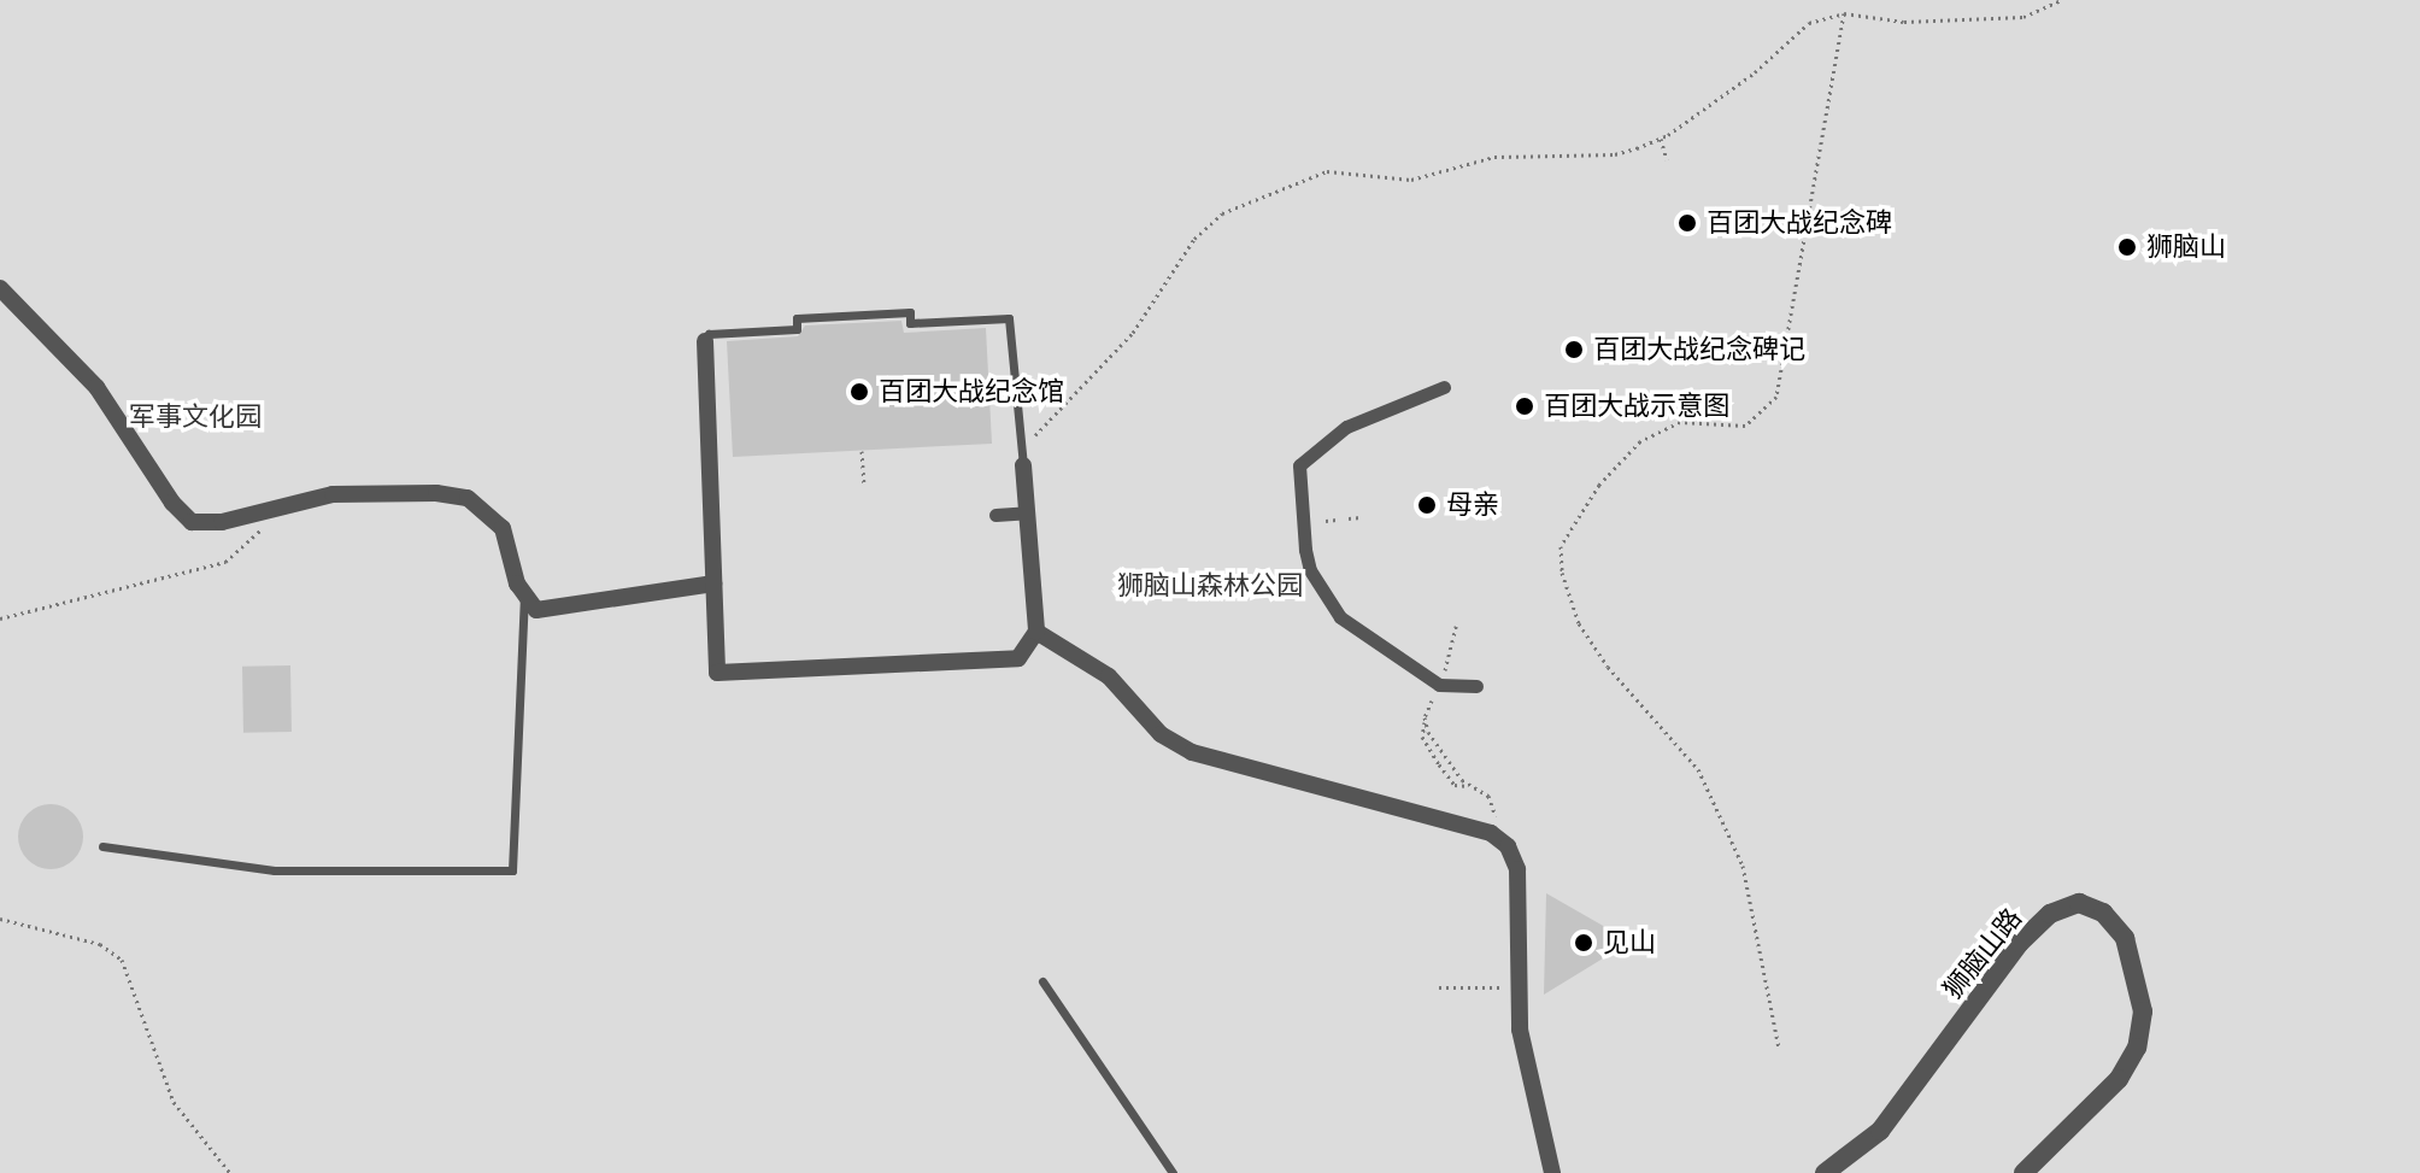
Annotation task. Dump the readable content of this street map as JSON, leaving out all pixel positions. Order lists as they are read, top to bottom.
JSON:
{
  "streets": {
    "street": ["狮脑山路"]
  },
  "parks": ["军事文化园", "狮脑山森林公园"],
  "places": [
    "百团大战纪念碑",
    "狮脑山",
    "百团大战纪念碑记",
    "百团大战纪念馆",
    "百团大战示意图",
    "母亲",
    "见山"
  ]
}
